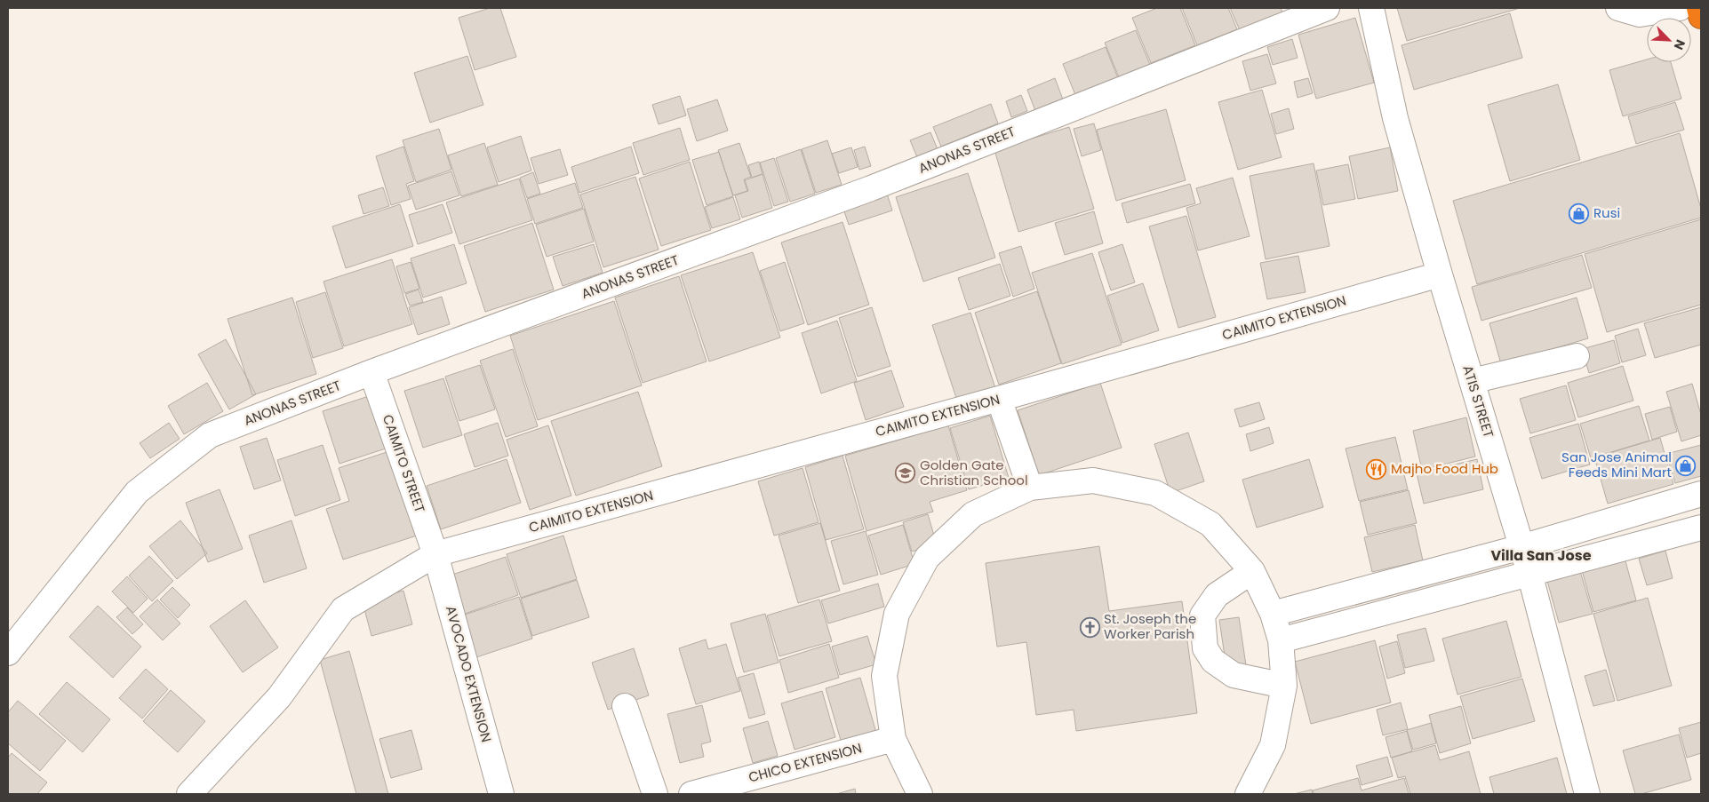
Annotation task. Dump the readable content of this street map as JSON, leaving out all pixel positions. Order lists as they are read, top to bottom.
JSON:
{
  "streets": {
    "street": [
      "ANONAS STREET",
      "CAIMITO EXTENSION",
      "ATIS STREET",
      "CAIMITO STREET",
      "AVOCADO EXTENSION",
      "CHICO EXTENSION"
    ]
  },
  "crossings": [
    ["ANONAS STREET", "CAIMITO STREET"],
    ["CAIMITO EXTENSION", "ATIS STREET"],
    ["CAIMITO EXTENSION", "CAIMITO STREET"],
    ["CAIMITO EXTENSION", "AVOCADO EXTENSION"],
    ["CAIMITO STREET", "AVOCADO EXTENSION"]
  ],
  "districts": ["Villa San Jose"],
  "places": {
    "shop": ["Rusi", "San Jose Animal Feeds Mini Mart"],
    "restaurant": ["Majho Food Hub"],
    "school or university": ["Golden Gate Christian School"],
    "church": ["St. Joseph the Worker Parish"]
  },
  "north": "bottom right"
}
